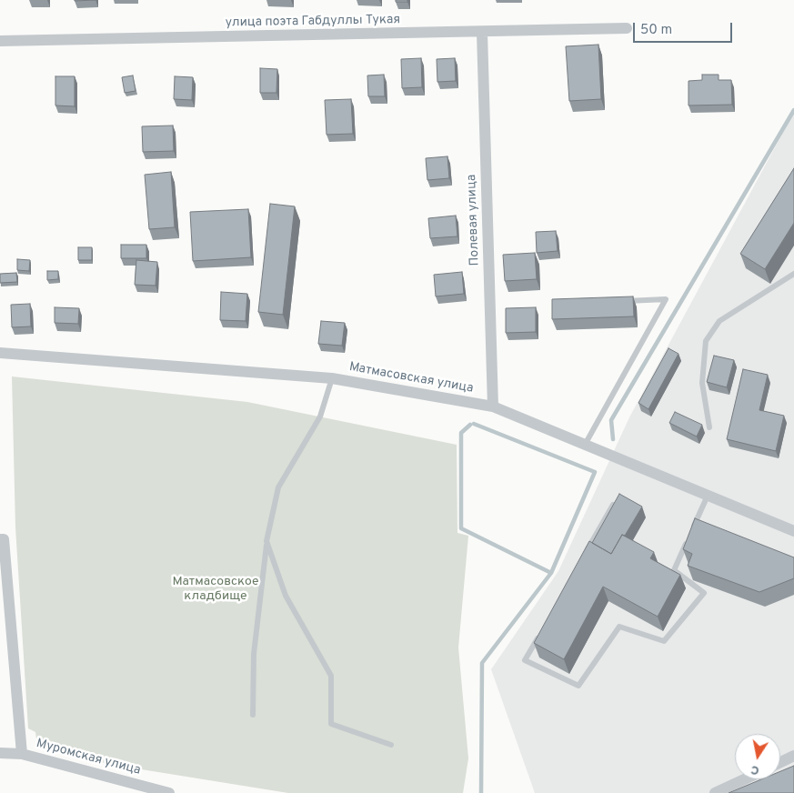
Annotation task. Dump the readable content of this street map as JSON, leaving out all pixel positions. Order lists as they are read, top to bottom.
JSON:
{
  "streets": {
    "street": [
      "улица поэта Габдуллы Тукая",
      "Полевая улица",
      "Матмасовская улица",
      "Муромская улица"
    ]
  },
  "crossings": [
    ["улица поэта Габдуллы Тукая", "Полевая улица"],
    ["Полевая улица", "Матмасовская улица"]
  ],
  "parks": ["Матмасовское кладбище"],
  "scale_bar": "50 m",
  "north": "bottom"
}
